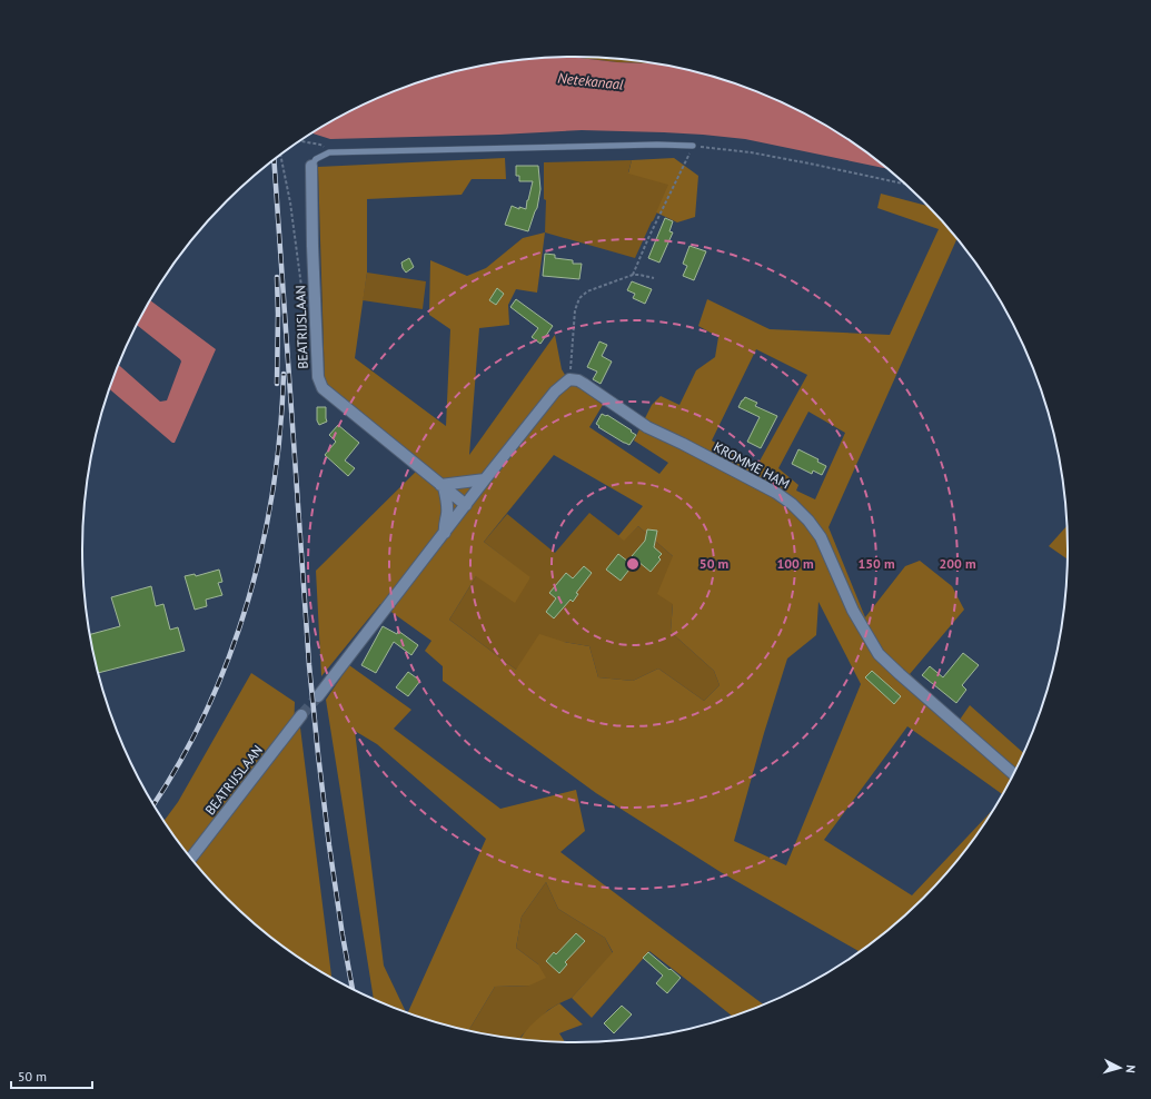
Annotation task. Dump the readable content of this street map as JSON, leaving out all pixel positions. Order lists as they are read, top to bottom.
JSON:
{
  "streets": {
    "street": ["BEATRIJSLAAN", "KROMME HAM"]
  },
  "water": ["Netekanaal"],
  "scale_bar": "50 m",
  "north": "right",
  "rings": [
    "50 m",
    "100 m",
    "150 m",
    "200 m"
  ]
}
